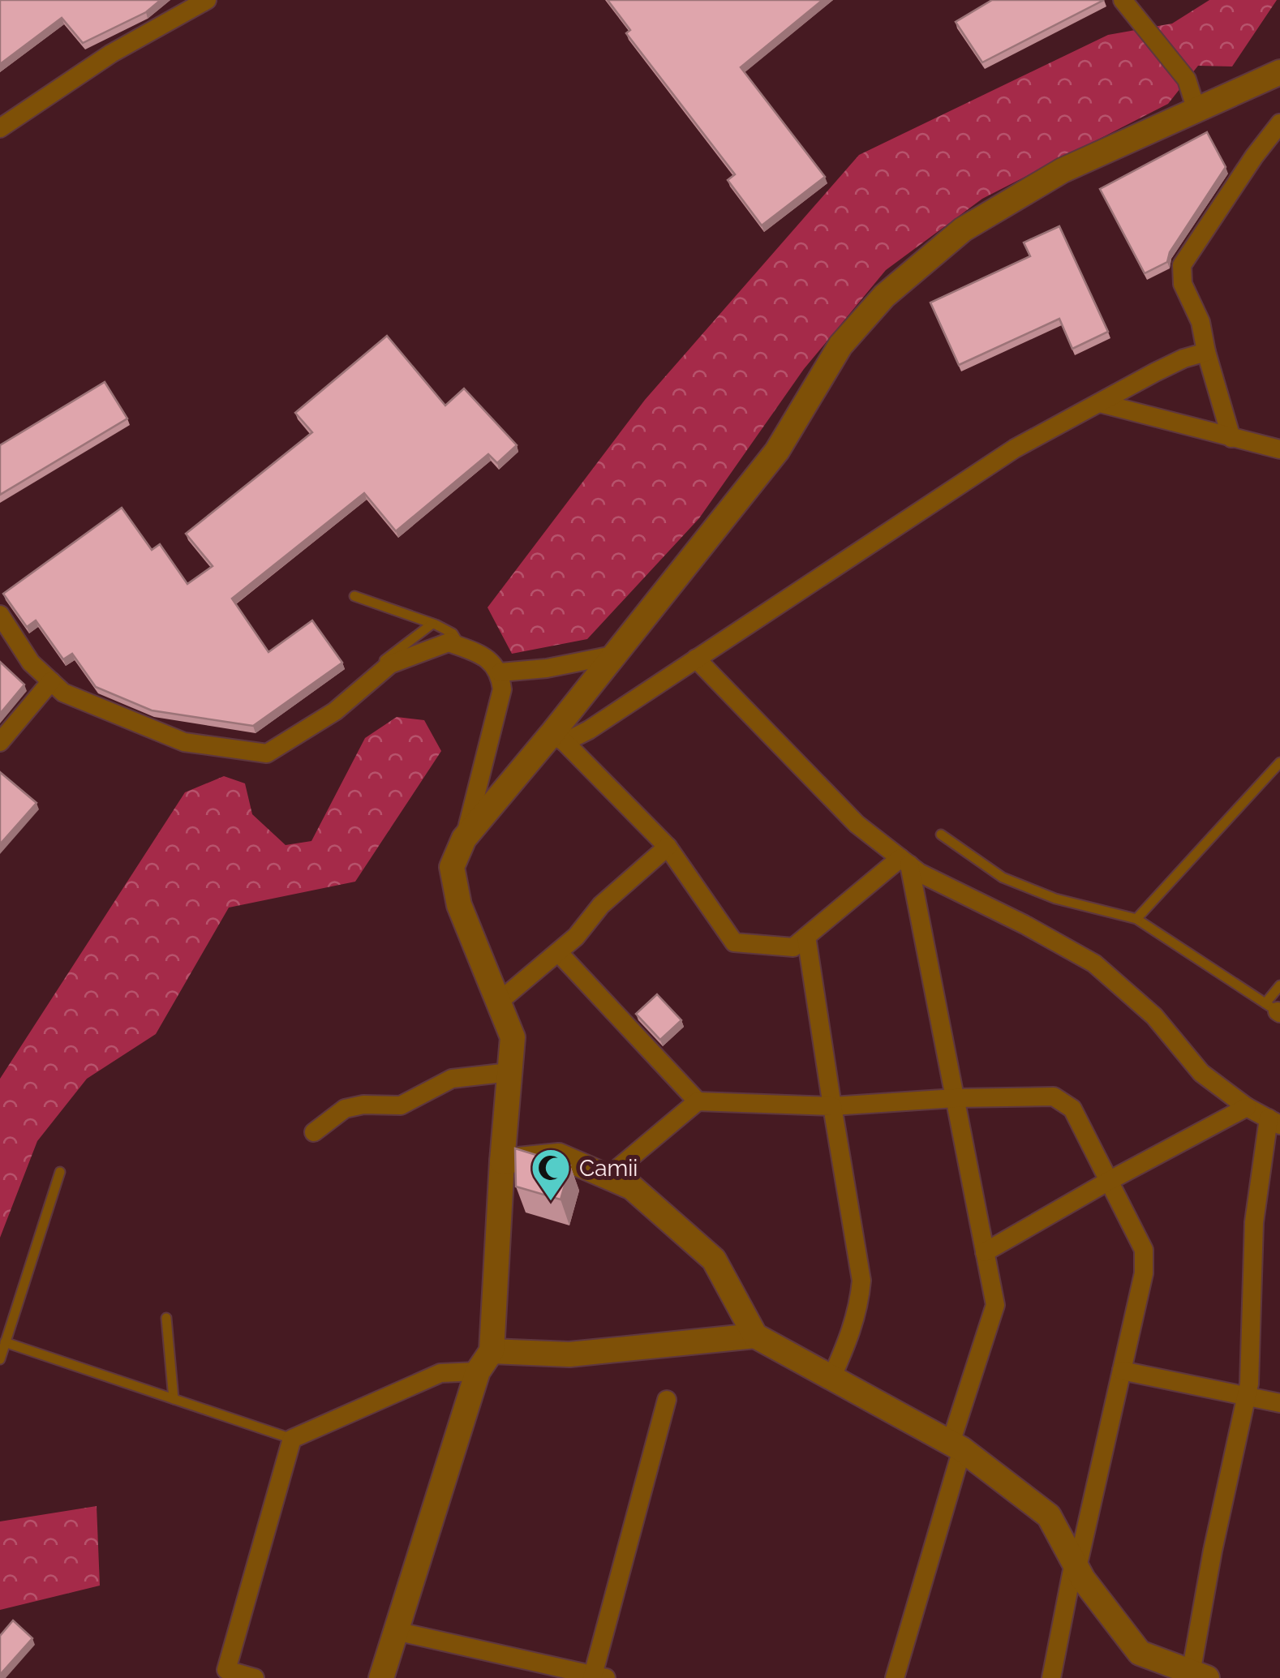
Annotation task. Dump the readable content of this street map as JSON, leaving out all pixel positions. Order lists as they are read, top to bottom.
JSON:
{
  "places": {
    "mosque": ["Camii"]
  }
}
